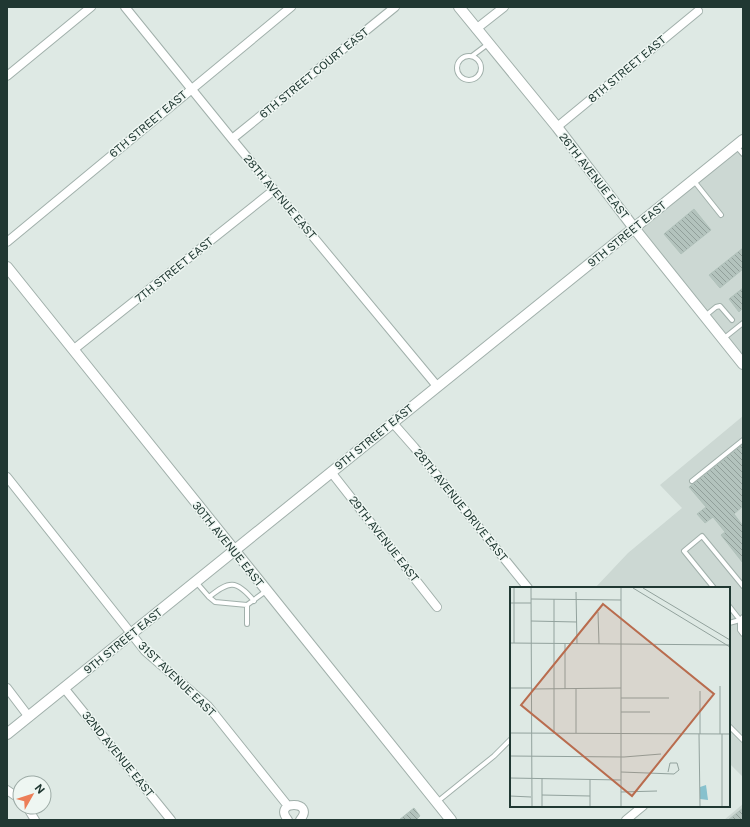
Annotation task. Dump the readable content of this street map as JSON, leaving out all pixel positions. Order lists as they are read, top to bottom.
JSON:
{
  "streets": {
    "street": [
      "8TH STREET EAST",
      "6TH STREET COURT EAST",
      "6TH STREET EAST",
      "26TH AVENUE EAST",
      "28TH AVENUE EAST",
      "9TH STREET EAST",
      "7TH STREET EAST",
      "28TH AVENUE DRIVE EAST",
      "29TH AVENUE EAST",
      "30TH AVENUE EAST",
      "31ST AVENUE EAST",
      "32ND AVENUE EAST"
    ]
  },
  "crossings": [
    ["8TH STREET EAST", "26TH AVENUE EAST"],
    ["6TH STREET COURT EAST", "28TH AVENUE EAST"],
    ["6TH STREET EAST", "28TH AVENUE EAST"],
    ["26TH AVENUE EAST", "9TH STREET EAST"],
    ["28TH AVENUE EAST", "9TH STREET EAST"],
    ["28TH AVENUE EAST", "7TH STREET EAST"],
    ["9TH STREET EAST", "28TH AVENUE DRIVE EAST"],
    ["9TH STREET EAST", "29TH AVENUE EAST"],
    ["9TH STREET EAST", "30TH AVENUE EAST"],
    ["9TH STREET EAST", "31ST AVENUE EAST"],
    ["9TH STREET EAST", "32ND AVENUE EAST"],
    ["7TH STREET EAST", "30TH AVENUE EAST"]
  ],
  "north": "top right"
}
